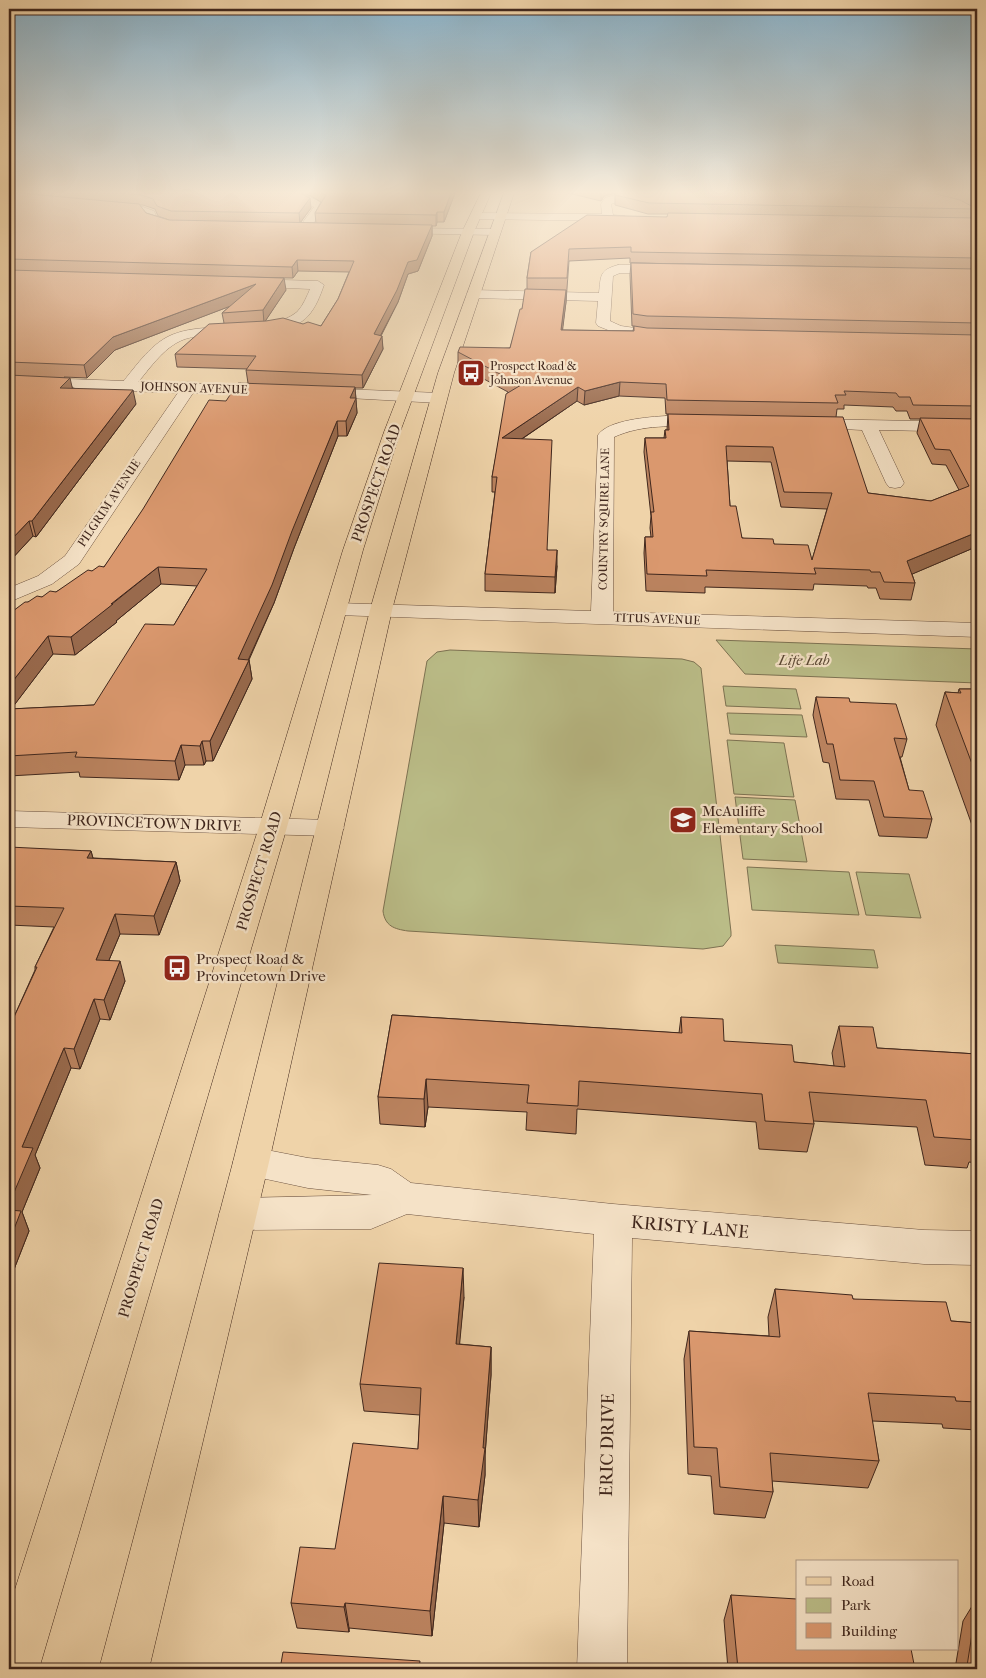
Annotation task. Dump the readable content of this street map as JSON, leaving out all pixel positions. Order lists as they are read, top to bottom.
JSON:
{
  "streets": {
    "main road": ["PROSPECT ROAD"],
    "street": [
      "JOHNSON AVENUE",
      "PILGRIM AVENUE",
      "COUNTRY SQUIRE LANE",
      "TITUS AVENUE",
      "PROVINCETOWN DRIVE",
      "KRISTY LANE",
      "ERIC DRIVE"
    ]
  },
  "crossings": [
    ["JOHNSON AVENUE", "PROSPECT ROAD"],
    ["JOHNSON AVENUE", "PILGRIM AVENUE"],
    ["PROSPECT ROAD", "TITUS AVENUE"],
    ["PROSPECT ROAD", "PROVINCETOWN DRIVE"],
    ["COUNTRY SQUIRE LANE", "TITUS AVENUE"],
    ["KRISTY LANE", "ERIC DRIVE"]
  ],
  "parks": ["Life Lab"],
  "places": {
    "bus stop": ["Prospect Road & Johnson Avenue", "Prospect Road & Provincetown Drive"],
    "school or university": ["McAuliffe Elementary School"]
  },
  "legend": ["Road", "Park", "Building"]
}
